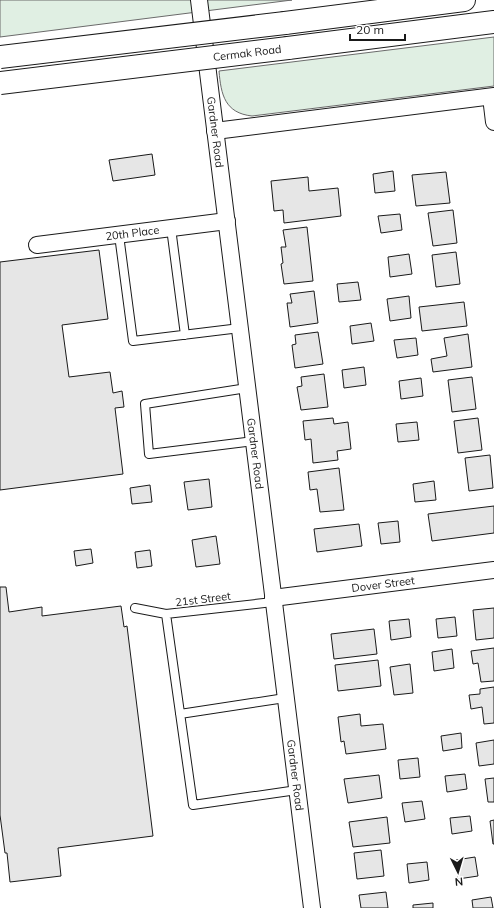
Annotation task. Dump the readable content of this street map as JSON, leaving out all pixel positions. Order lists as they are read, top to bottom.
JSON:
{
  "streets": {
    "main road": ["Cermak Road"],
    "street": ["Gardner Road", "20th Place", "Dover Street"],
    "lane": ["21st Street"]
  },
  "crossings": [
    ["Gardner Road", "20th Place"],
    ["Gardner Road", "Dover Street"],
    ["Gardner Road", "21st Street"],
    ["Dover Street", "21st Street"]
  ],
  "scale_bar": "20 m",
  "north": "bottom"
}
